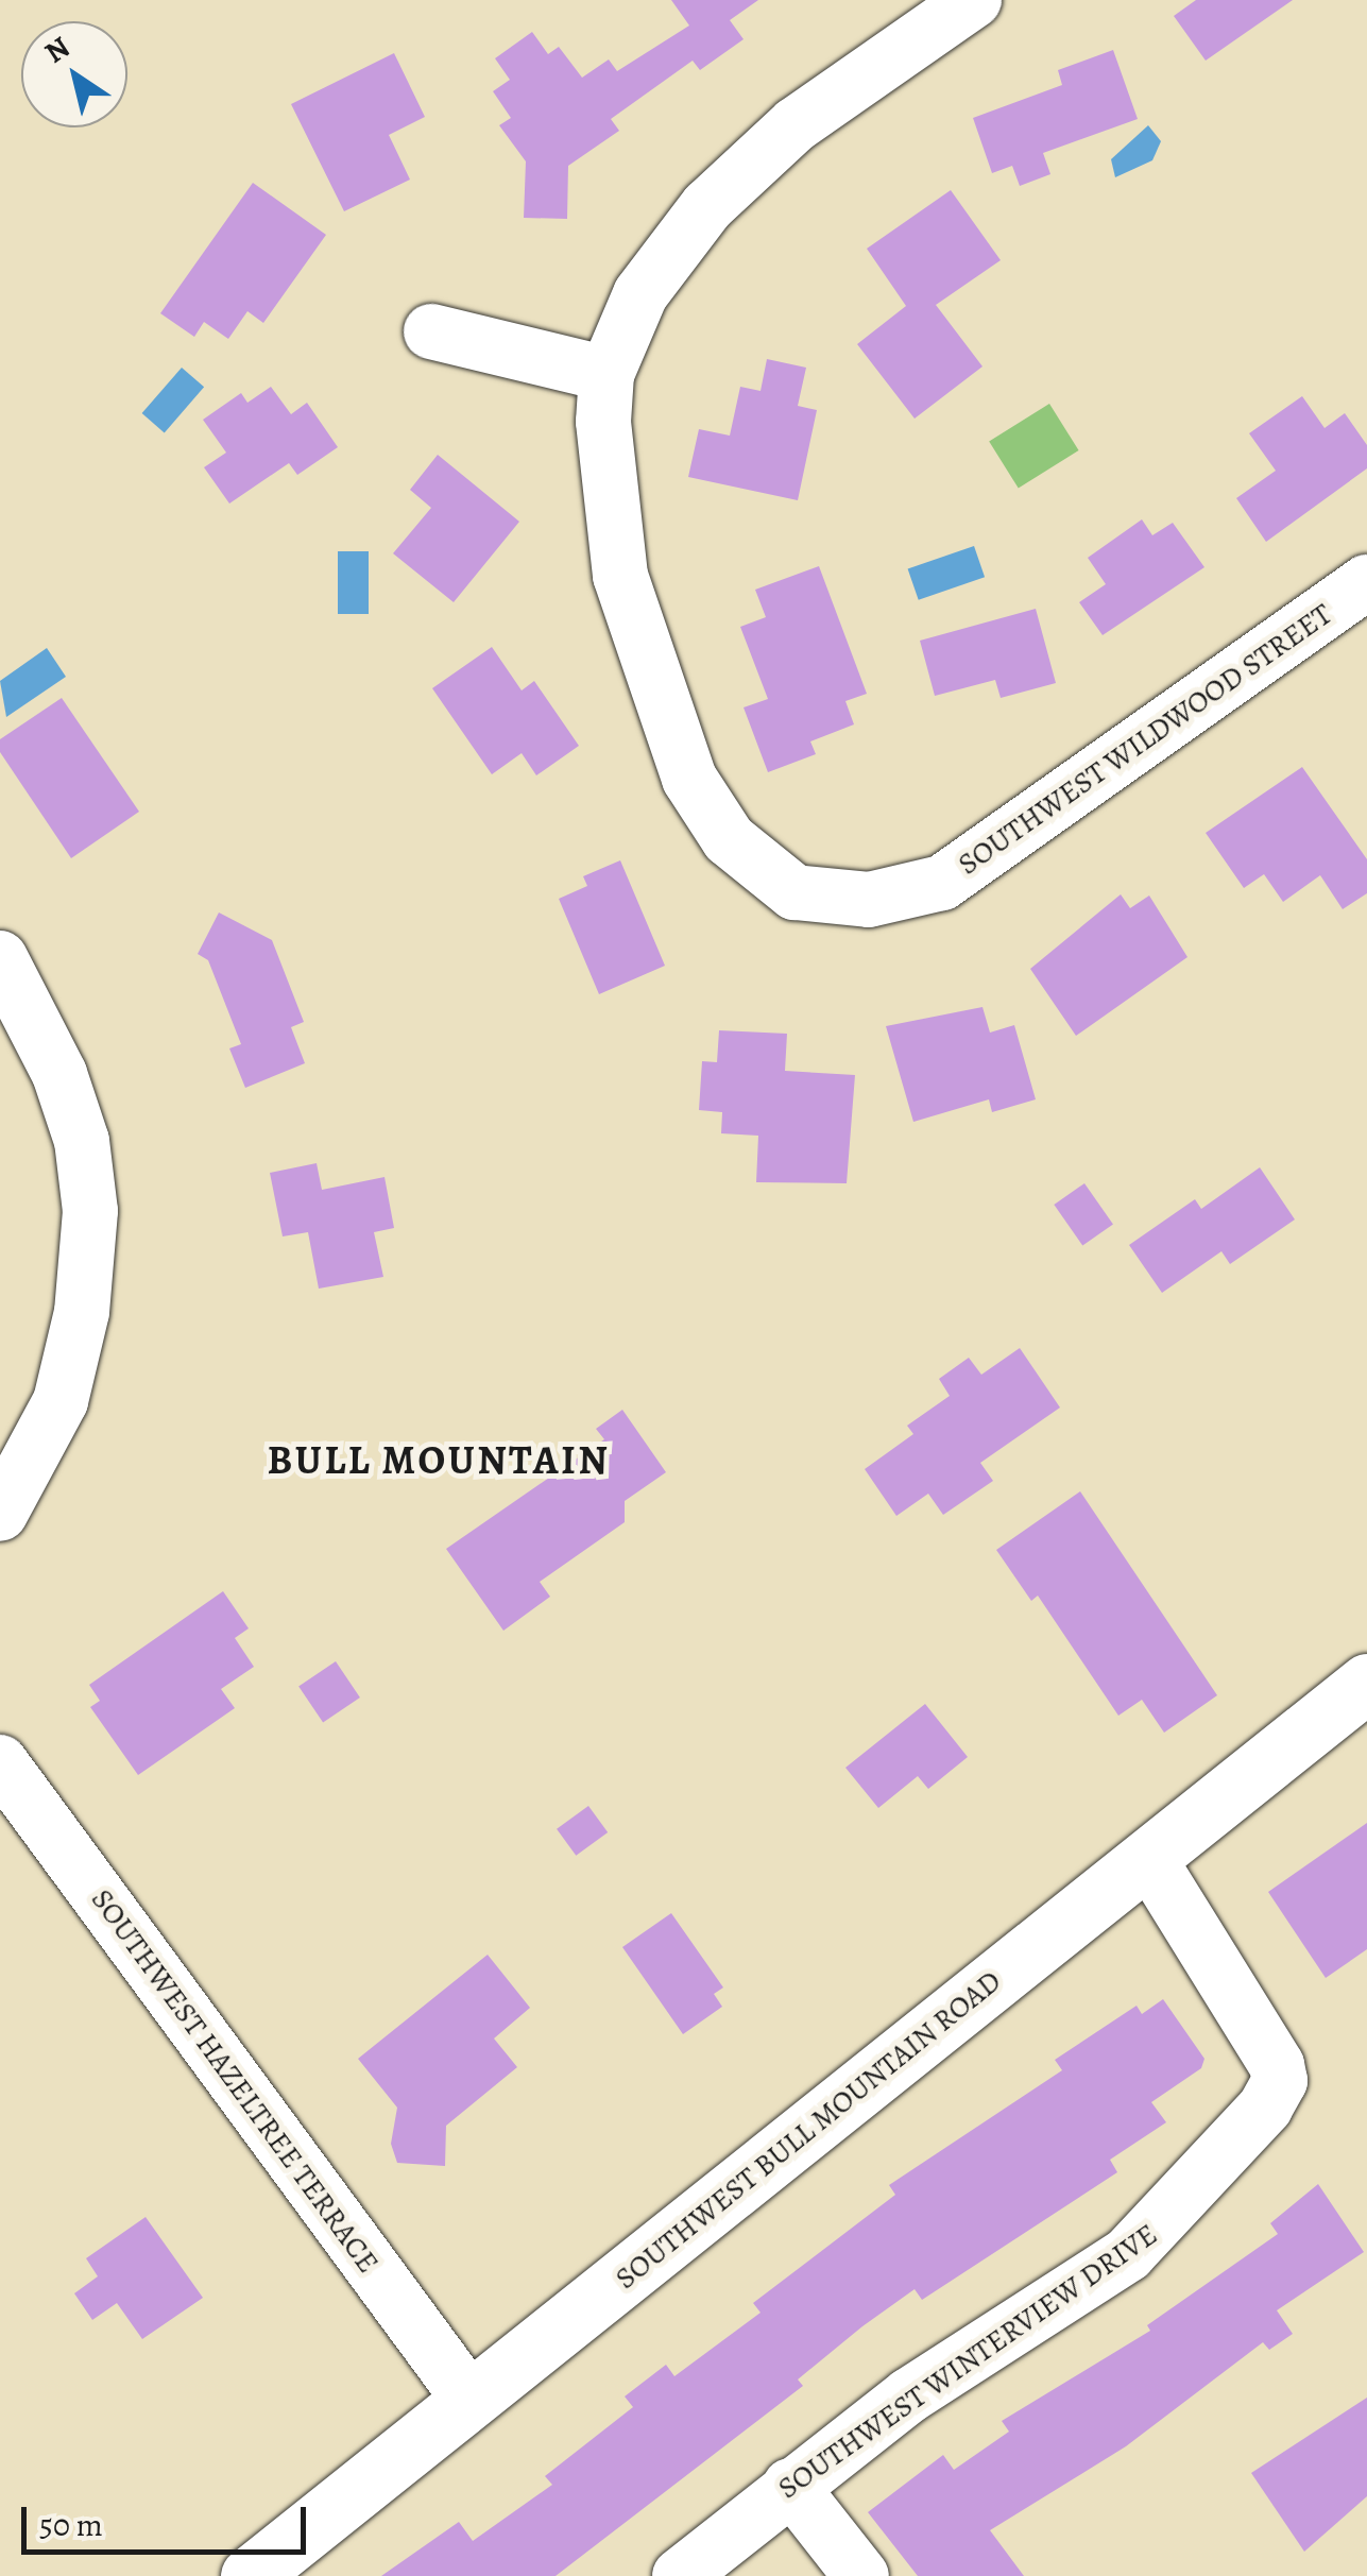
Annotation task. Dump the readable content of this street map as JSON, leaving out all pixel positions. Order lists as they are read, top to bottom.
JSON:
{
  "streets": {
    "main road": ["SOUTHWEST BULL MOUNTAIN ROAD"],
    "street": ["SOUTHWEST WILDWOOD STREET", "SOUTHWEST HAZELTREE TERRACE", "SOUTHWEST WINTERVIEW DRIVE"]
  },
  "crossings": [
    ["SOUTHWEST HAZELTREE TERRACE", "SOUTHWEST BULL MOUNTAIN ROAD"],
    ["SOUTHWEST BULL MOUNTAIN ROAD", "SOUTHWEST WINTERVIEW DRIVE"]
  ],
  "districts": ["BULL MOUNTAIN"],
  "scale_bar": "50 m",
  "north": "top left"
}
